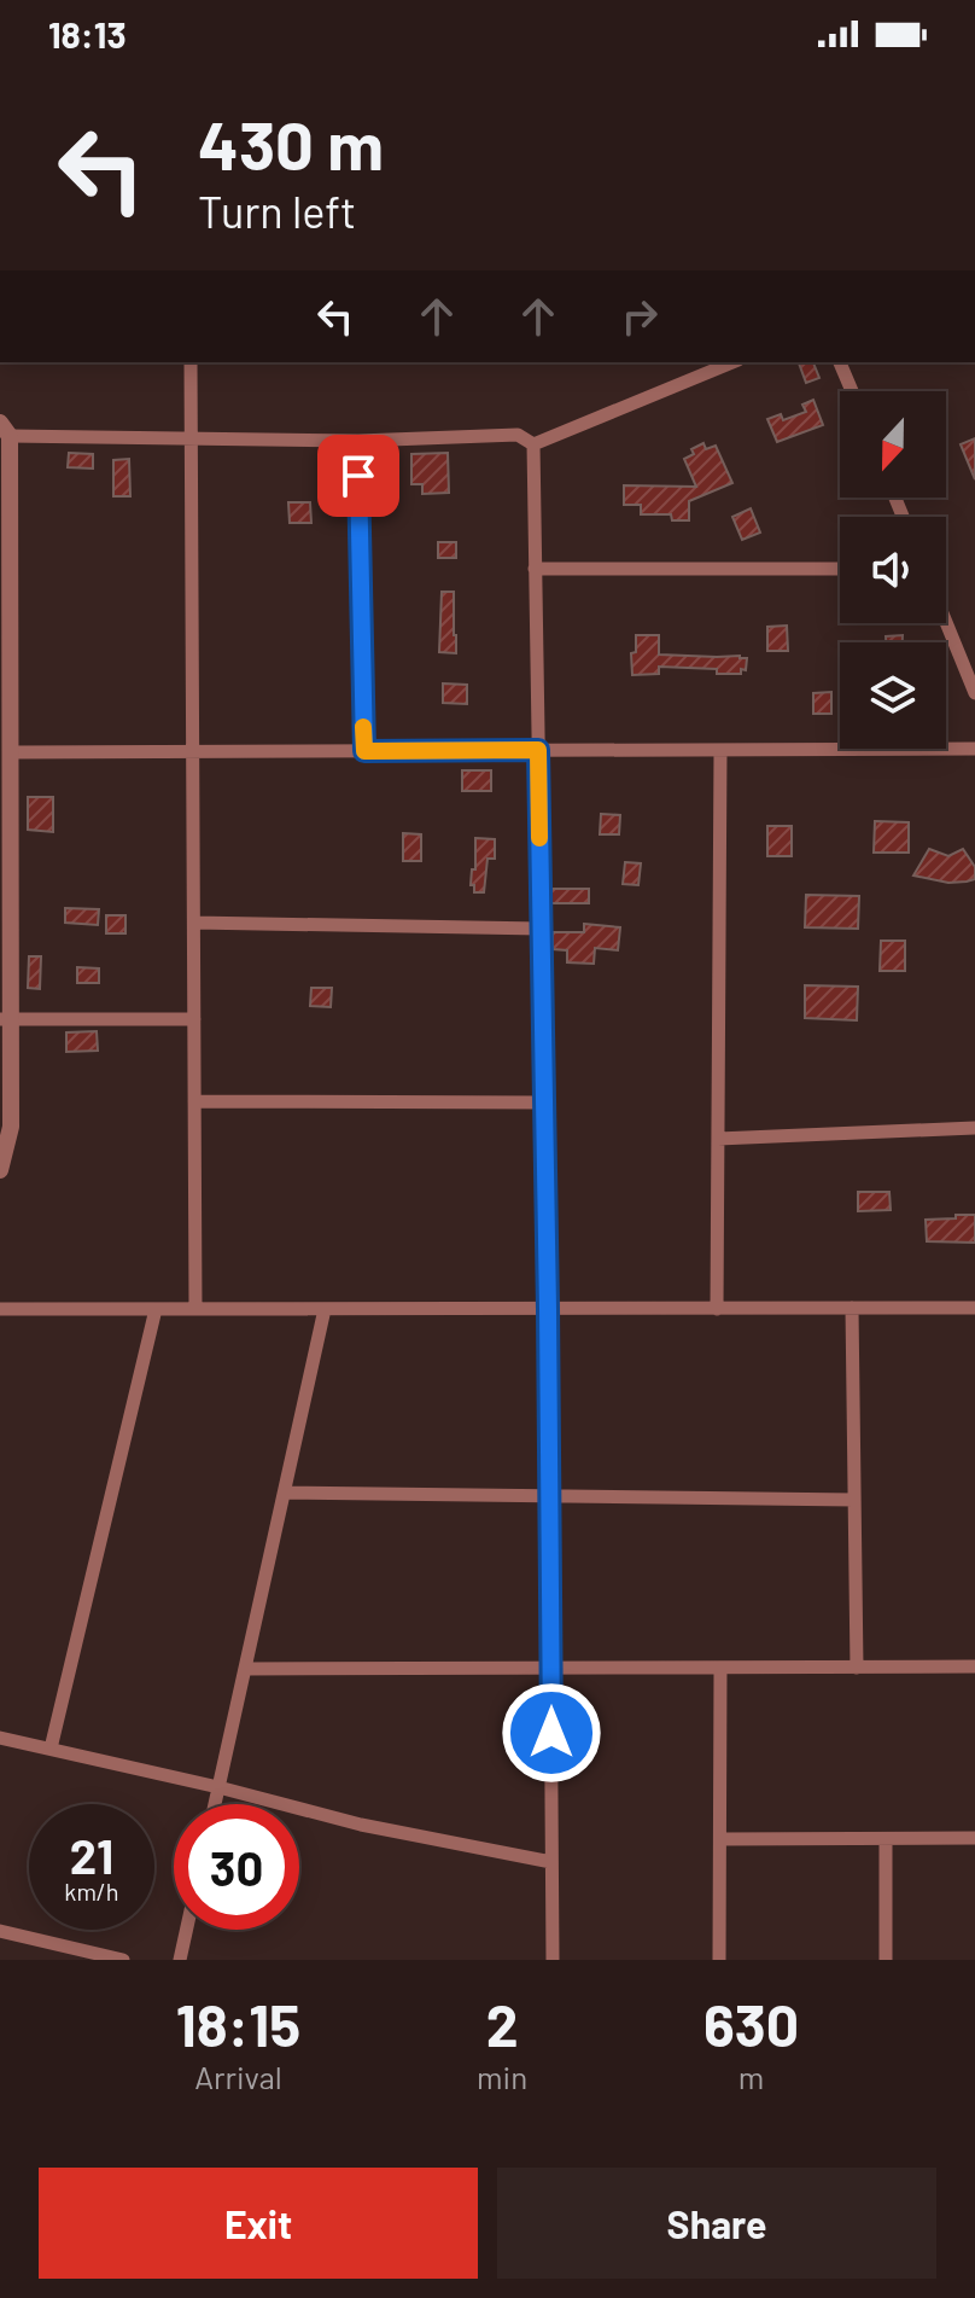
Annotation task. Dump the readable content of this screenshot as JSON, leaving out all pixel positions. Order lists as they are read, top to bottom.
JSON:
{
  "north": "bottom",
  "page": {
    "status": "18:13",
    "turn": ["430 m", "Turn left"],
    "speed": "21 km/h",
    "limit": "30",
    "eta": [
      "18:15",
      "Arrival",
      "2",
      "min",
      "630",
      "m"
    ],
    "buttons": ["Exit", "Share"]
  }
}
